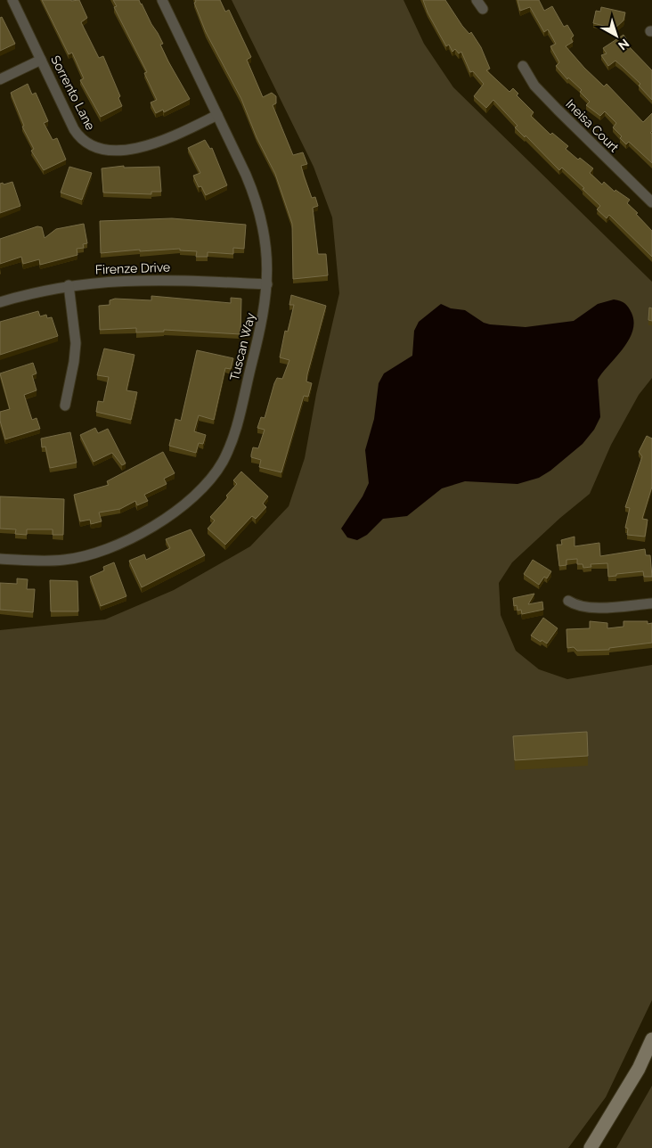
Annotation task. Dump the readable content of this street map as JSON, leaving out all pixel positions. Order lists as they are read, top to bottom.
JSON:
{
  "streets": {
    "street": [
      "Sorrento Lane",
      "Ineisa Court",
      "Firenze Drive",
      "Tuscan Way"
    ]
  },
  "crossings": [
    ["Sorrento Lane", "Tuscan Way"],
    ["Firenze Drive", "Tuscan Way"]
  ],
  "north": "bottom right"
}
